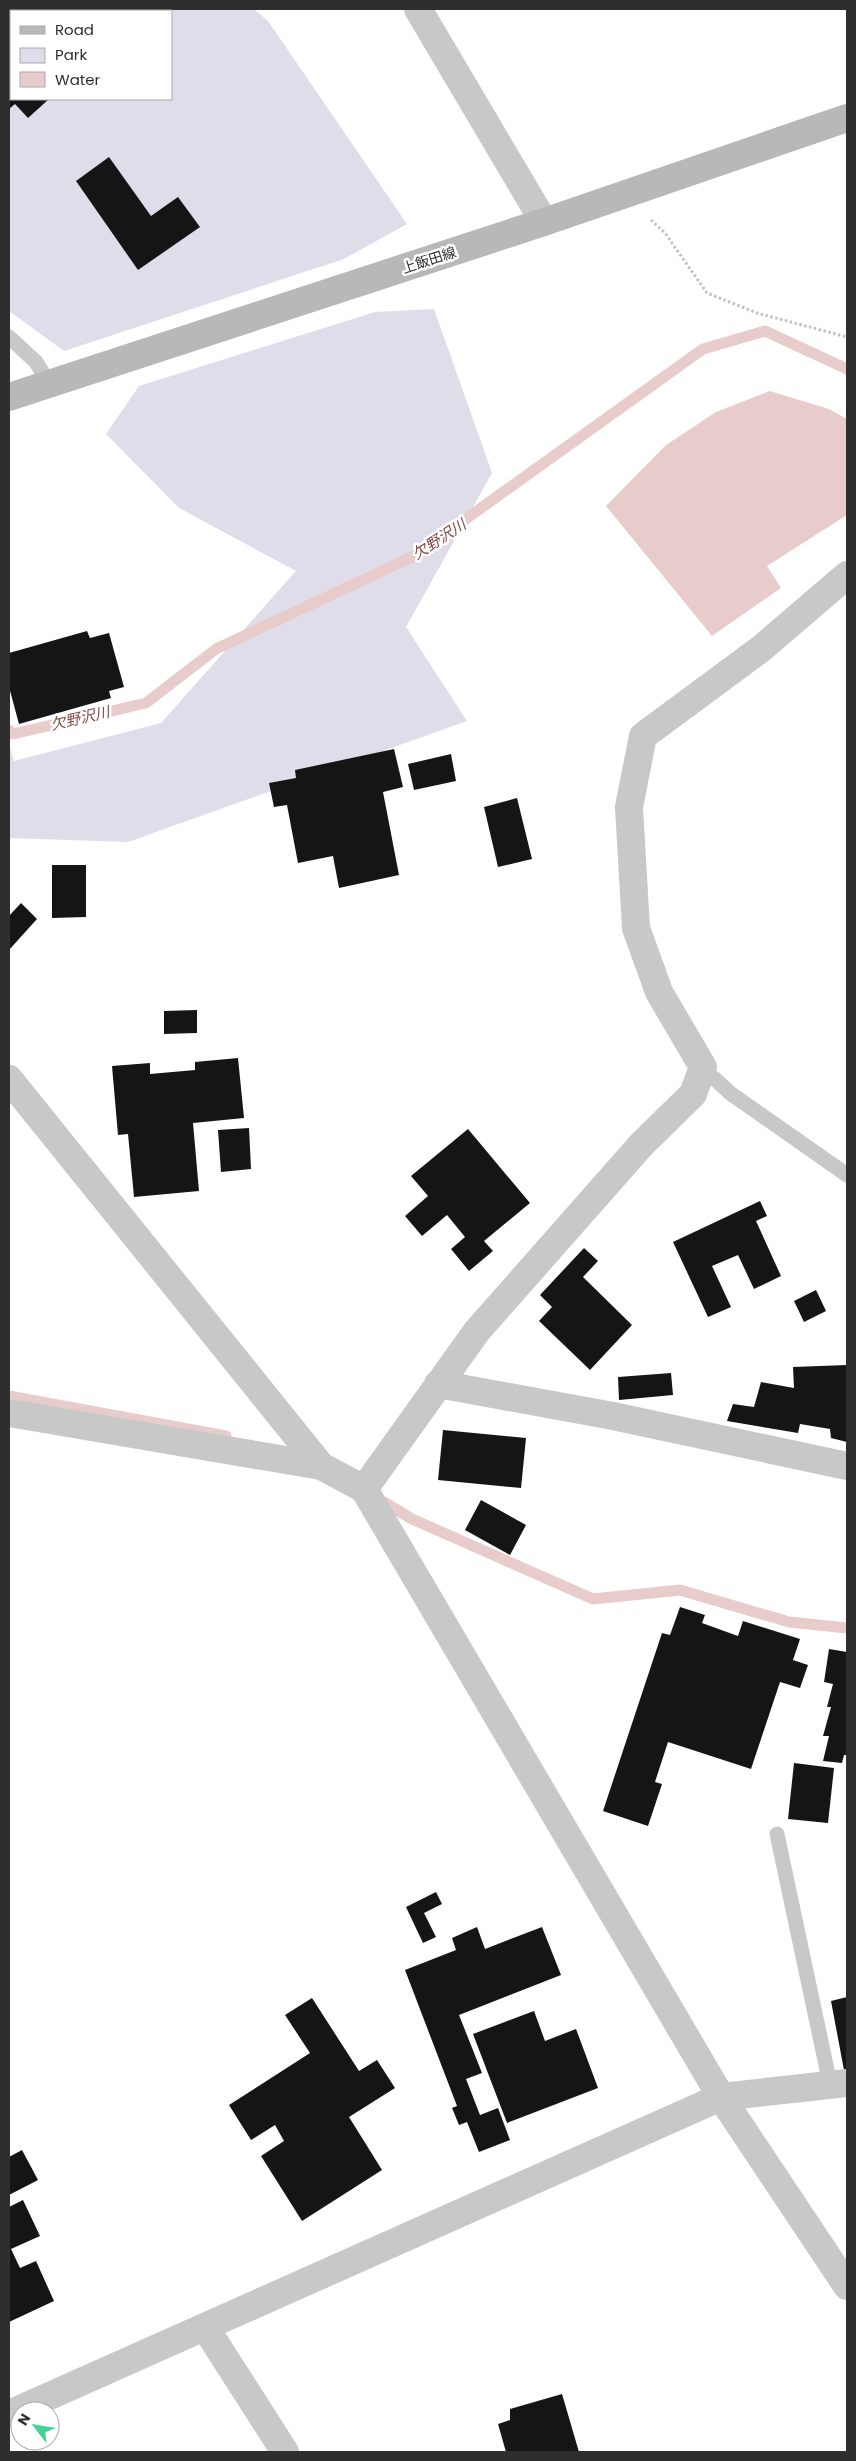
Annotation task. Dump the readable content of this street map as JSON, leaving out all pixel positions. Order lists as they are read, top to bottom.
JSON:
{
  "streets": {
    "main road": ["上飯田線"]
  },
  "water": ["欠野沢川"],
  "legend": ["Road", "Park", "Water"],
  "north": "top left"
}
